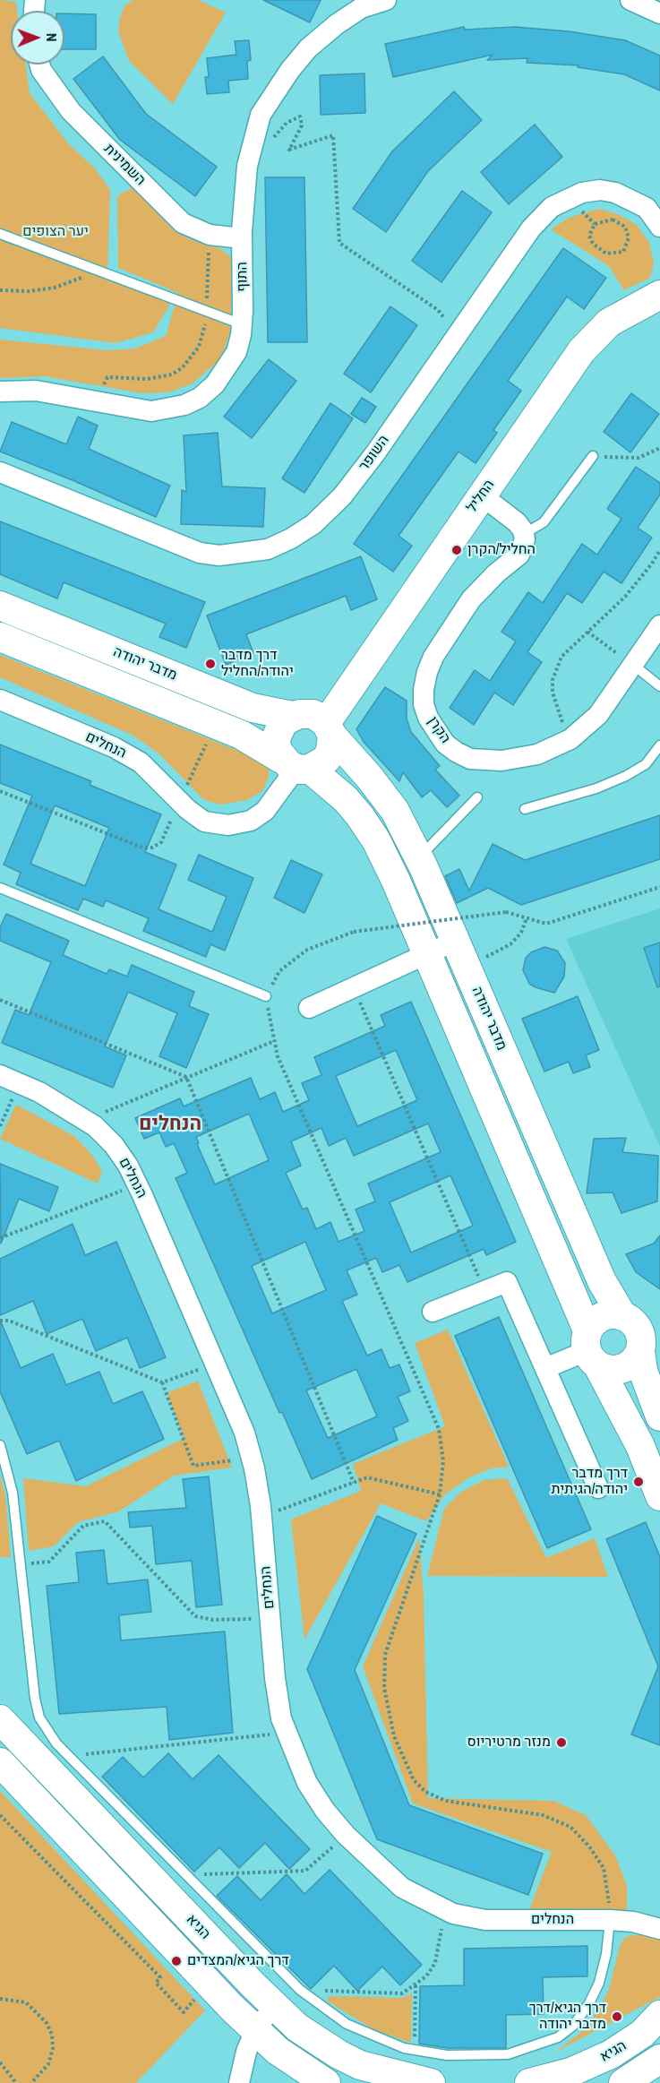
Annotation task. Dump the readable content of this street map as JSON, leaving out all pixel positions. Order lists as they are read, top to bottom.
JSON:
{
  "streets": {
    "street": [
      "השמינית",
      "התוף",
      "השופר",
      "החליל",
      "מדבר יהודה",
      "הקרן",
      "הנחלים",
      "הגיא"
    ]
  },
  "crossings": [
    ["השמינית", "התוף"],
    ["החליל", "מדבר יהודה"],
    ["החליל", "הנחלים"],
    ["מדבר יהודה", "הנחלים"]
  ],
  "districts": ["הנחלים"],
  "parks": ["יער הצופים"],
  "places": [
    "החליל/הקרן",
    "דרך מדבר יהודה/החליל",
    "דרך מדבר יהודה/הגיתית",
    "מנזר מרטיריוס",
    "דרך הגיא/המצדים",
    "דרך הגיא/דרך מדבר יהודה"
  ],
  "north": "right"
}
